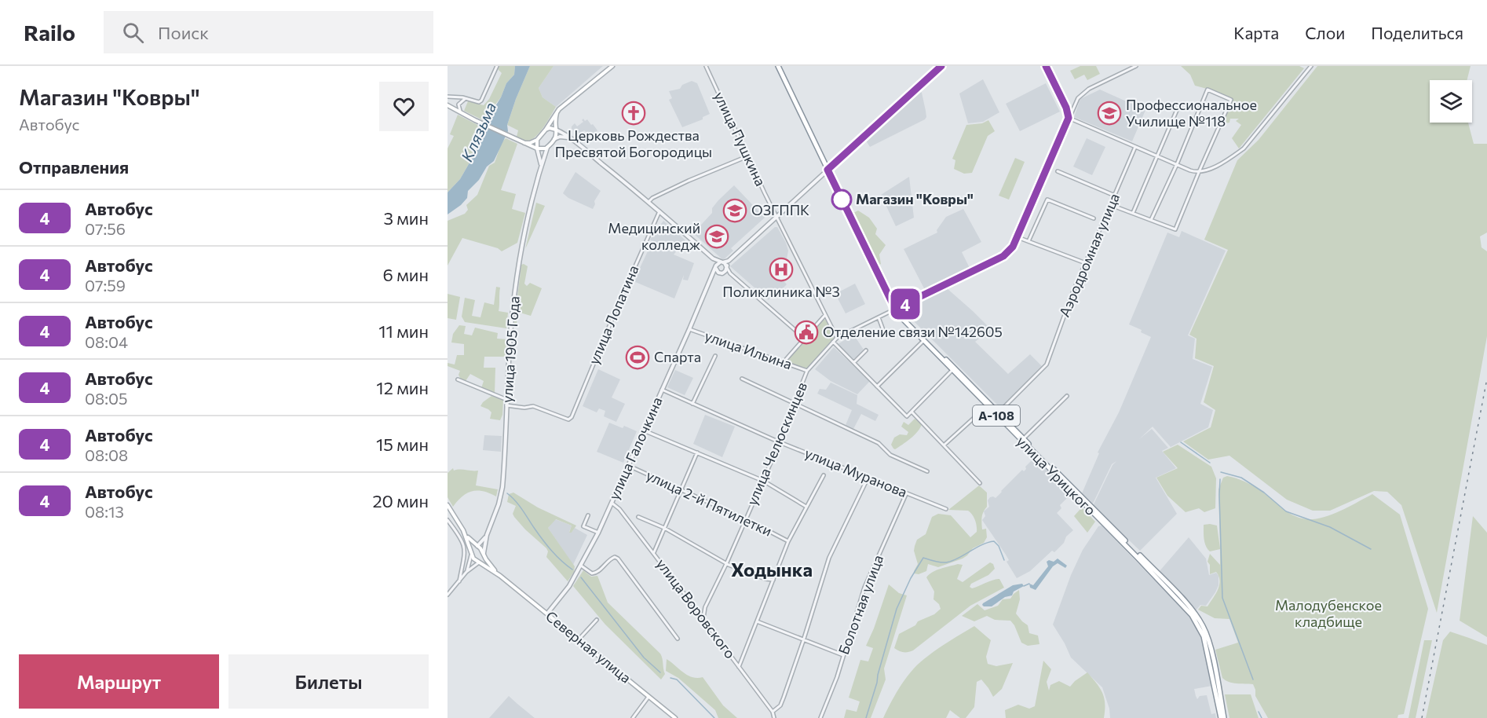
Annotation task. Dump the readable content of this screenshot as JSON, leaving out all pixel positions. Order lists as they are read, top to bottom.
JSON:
{
  "streets": {
    "highway": ["А-108", "улица Урицкого"],
    "main road": ["Северная улица"],
    "street": [
      "улица Пушкина",
      "Аэродромная улица",
      "улица Лопатина",
      "улица 1905 Года",
      "улица Ильина",
      "улица Челюскинцев",
      "улица Галочкина",
      "улица Муранова",
      "улица 2-й Пятилетки",
      "Болотная улица",
      "улица Воровского"
    ]
  },
  "crossings": [
    ["улица Пушкина", "улица Челюскинцев"],
    ["Аэродромная улица", "улица Урицкого"],
    ["улица Лопатина", "улица 1905 Года"],
    ["улица 1905 Года", "Северная улица"],
    ["улица Ильина", "улица Челюскинцев"],
    ["улица Ильина", "улица Галочкина"],
    ["улица Челюскинцев", "улица Муранова"],
    ["улица Челюскинцев", "улица Урицкого"],
    ["улица Челюскинцев", "улица 2-й Пятилетки"],
    ["улица Челюскинцев", "улица Воровского"],
    ["улица Галочкина", "улица Муранова"],
    ["улица Галочкина", "улица 2-й Пятилетки"],
    ["улица Галочкина", "улица Воровского"],
    ["улица Галочкина", "Северная улица"],
    ["улица Муранова", "Болотная улица"]
  ],
  "districts": ["Ходынка"],
  "water": ["Клязьма"],
  "parks": ["Малодубенское кладбище"],
  "places": {
    "church": ["Церковь Рождества Пресвятой Богородицы"],
    "school or university": ["Профессиональное Училище №118", "ОЗГППК", "Медицинский колледж"],
    "other": ["Магазин \"Ковры\""],
    "hospital": ["Поликлиника №3"],
    "public building": ["Отделение связи №142605"],
    "sports": ["Спарта"]
  },
  "lines": ["bus line 4"],
  "page": {
    "header": "Railo",
    "search": "Поиск",
    "nav": ["Карта", "Слои", "Поделиться"],
    "heading": [
      ["Магазин \"Ковры\"", "Автобус"],
      "Отправления"
    ],
    "on_map": "4",
    "list": [
      {
        "mark": "4",
        "name": "Автобус",
        "note": "07:56",
        "value": "3 мин"
      },
      {
        "mark": "4",
        "name": "Автобус",
        "note": "07:59",
        "value": "6 мин"
      },
      {
        "mark": "4",
        "name": "Автобус",
        "note": "08:04",
        "value": "11 мин"
      },
      {
        "mark": "4",
        "name": "Автобус",
        "note": "08:05",
        "value": "12 мин"
      },
      {
        "mark": "4",
        "name": "Автобус",
        "note": "08:08",
        "value": "15 мин"
      },
      {
        "mark": "4",
        "name": "Автобус",
        "note": "08:13",
        "value": "20 мин"
      }
    ],
    "buttons": ["Маршрут", "Билеты"]
  }
}
